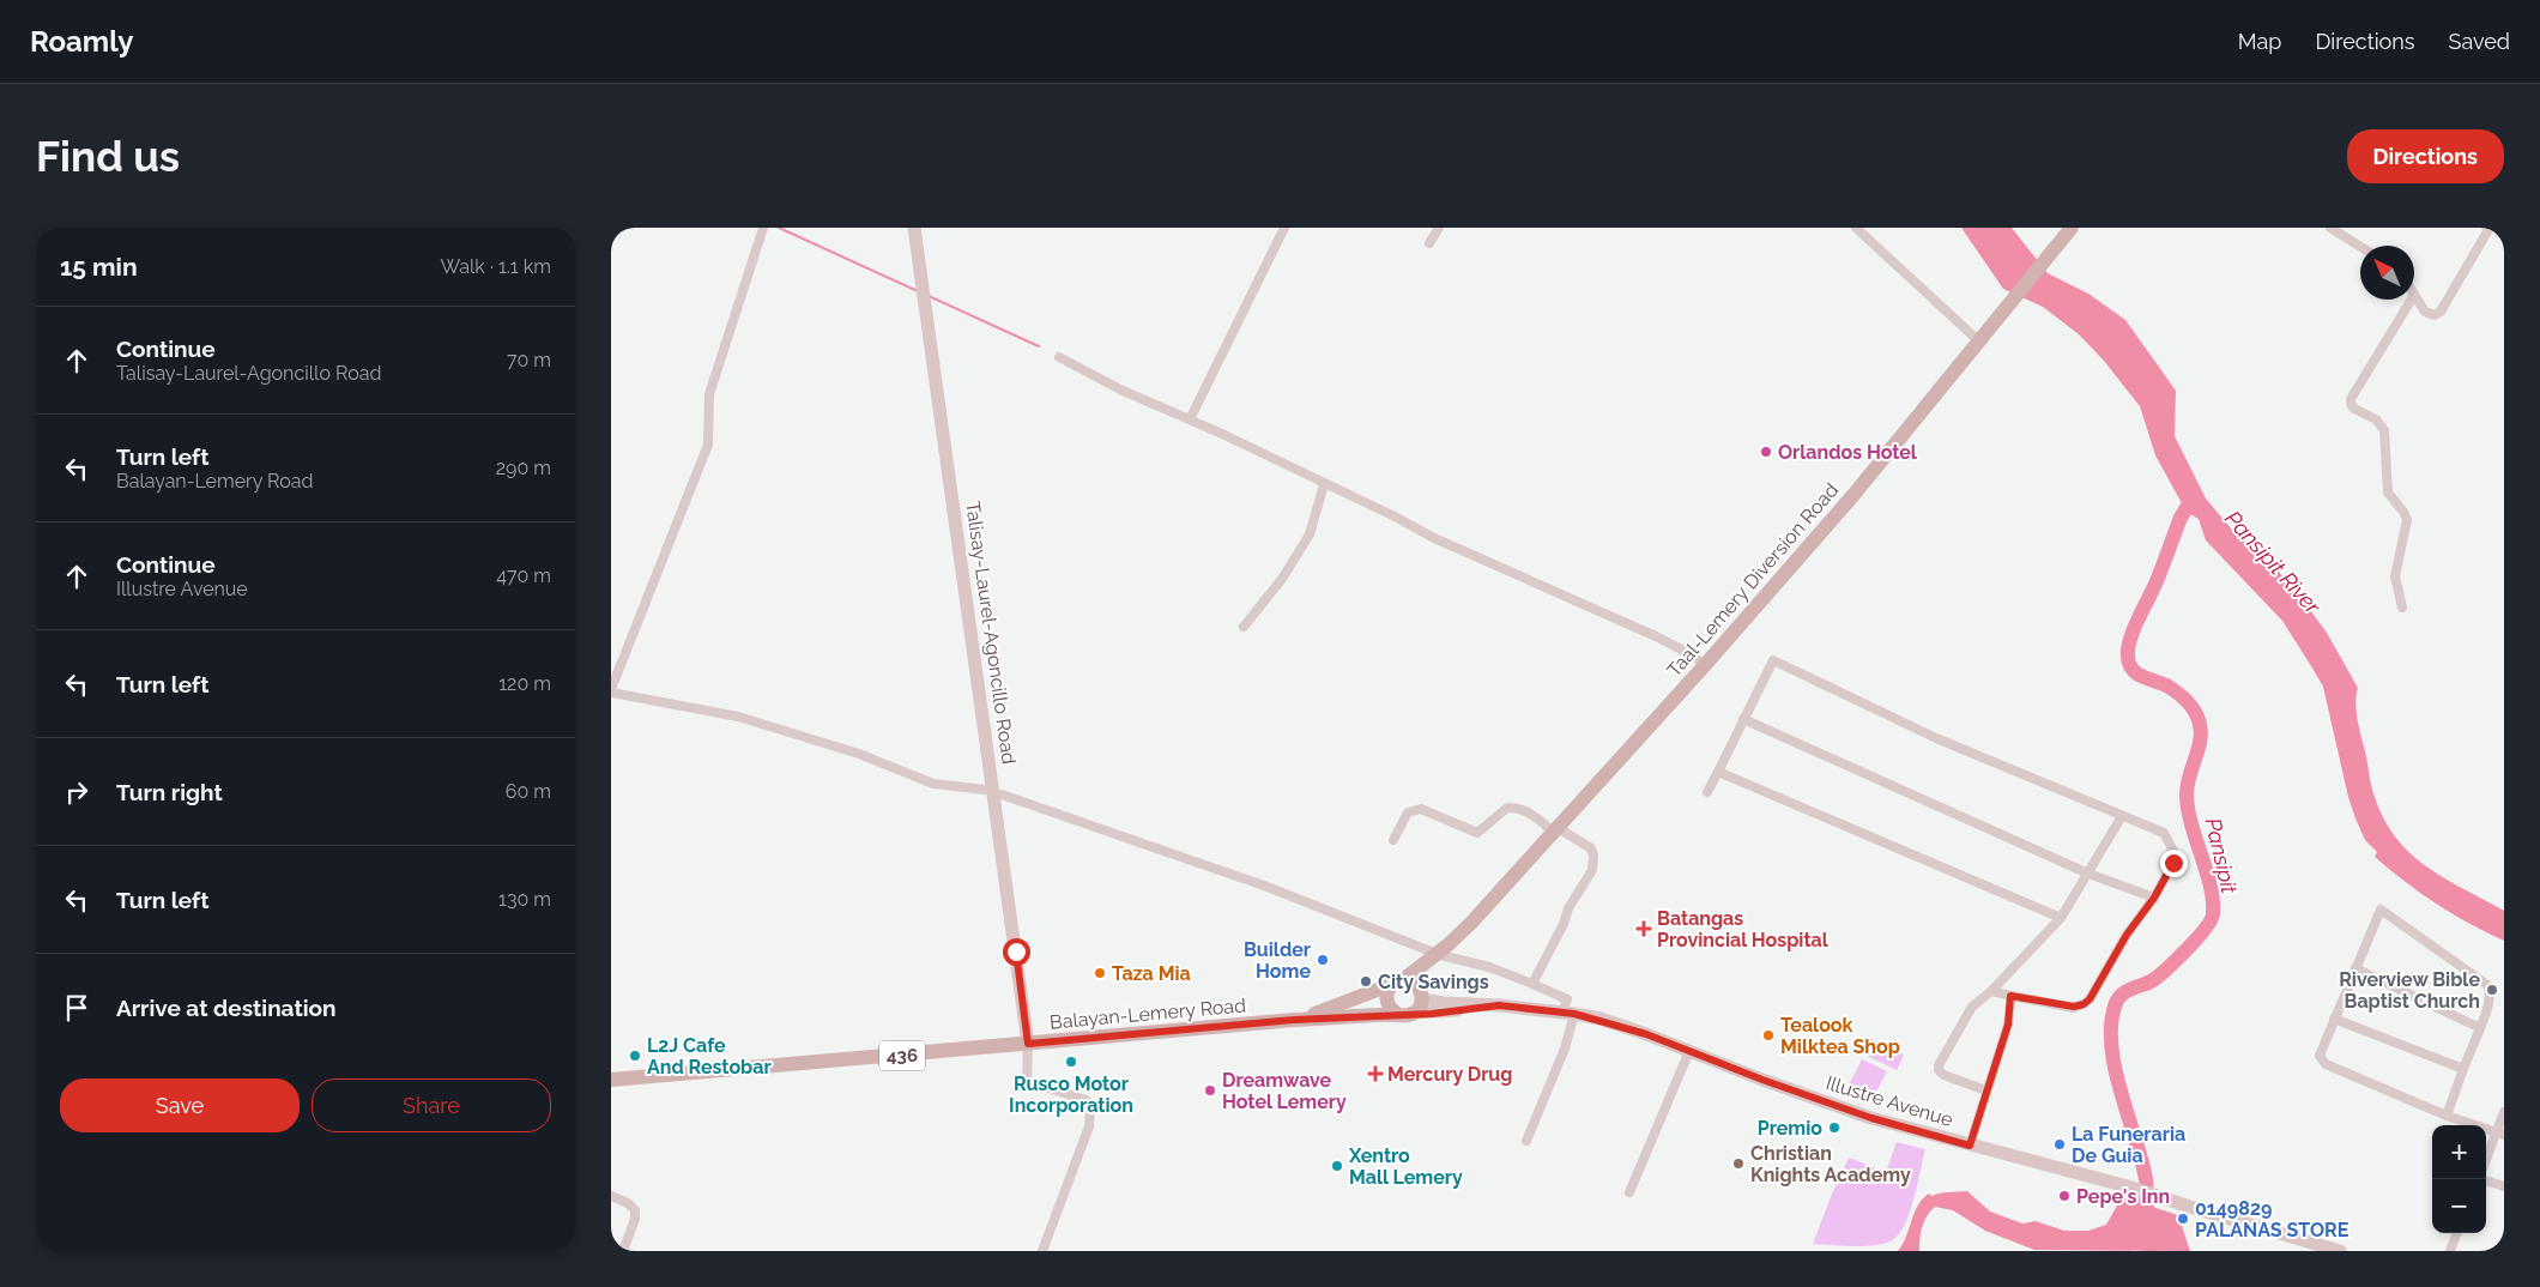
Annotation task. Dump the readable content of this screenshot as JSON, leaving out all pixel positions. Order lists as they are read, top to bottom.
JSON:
{
  "streets": {
    "main road": [
      "Taal-Lemery Diversion Road",
      "Talisay-Laurel-Agoncillo Road",
      "Balayan-Lemery Road",
      "436",
      "Illustre Avenue"
    ]
  },
  "crossings": [
    ["Taal-Lemery Diversion Road", "Balayan-Lemery Road"],
    ["Taal-Lemery Diversion Road", "436"],
    ["Taal-Lemery Diversion Road", "Illustre Avenue"],
    ["Talisay-Laurel-Agoncillo Road", "Balayan-Lemery Road"],
    ["Balayan-Lemery Road", "436"],
    ["Balayan-Lemery Road", "Illustre Avenue"],
    ["436", "Illustre Avenue"]
  ],
  "water": ["Pansipit River", "Pansipit"],
  "places": {
    "other": [
      "Orlandos Hotel",
      "Builder Home",
      "Taza Mia",
      "City Savings",
      "Riverview Bible Baptist Church",
      "Tealook Milktea Shop",
      "L2J Cafe And Restobar",
      "Rusco Motor Incorporation",
      "Dreamwave Hotel Lemery",
      "Premio",
      "La Funeraria De Guia",
      "Christian Knights Academy",
      "Xentro Mall Lemery",
      "Pepe's Inn",
      "0149829 PALANAS STORE"
    ],
    "health": ["Batangas Provincial Hospital", "Mercury Drug"]
  },
  "north": "top left",
  "page": {
    "header": "Roamly",
    "nav": ["Map", "Directions", "Saved"],
    "buttons": [
      "Directions",
      ["Save", "Share"]
    ],
    "title": "Find us",
    "heading": ["15 min", "Walk · 1.1 km"],
    "list": [
      ["Continue", "Talisay-Laurel-Agoncillo Road", "70 m"],
      ["Turn left", "Balayan-Lemery Road", "290 m"],
      ["Continue", "Illustre Avenue", "470 m"],
      ["Turn left", "120 m"],
      ["Turn right", "60 m"],
      ["Turn left", "130 m"],
      "Arrive at destination"
    ],
    "map_buttons": ["+", "−"]
  }
}
